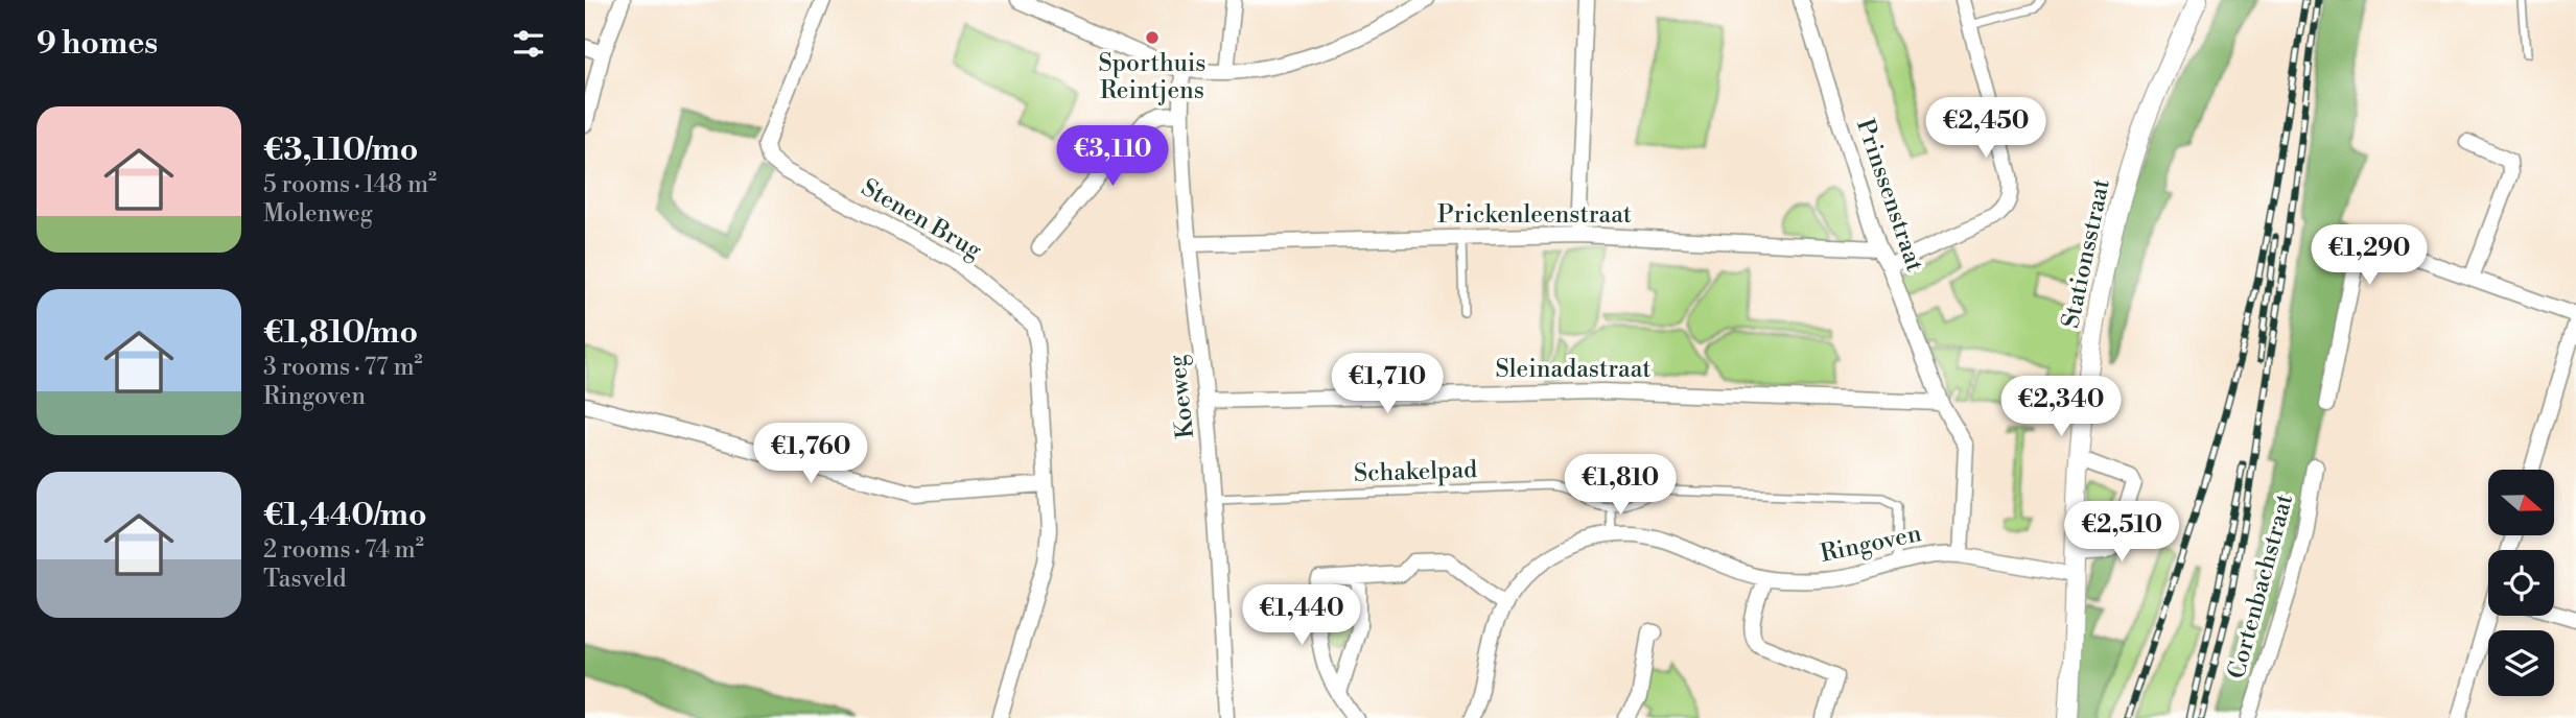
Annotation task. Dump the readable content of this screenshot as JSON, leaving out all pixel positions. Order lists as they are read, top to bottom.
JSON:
{
  "streets": {
    "street": [
      "Prinssenstraat",
      "Prickenleenstraat",
      "Stenen Brug",
      "Stationsstraat",
      "Sleinadastraat",
      "Koeweg",
      "Ringoven",
      "Cortenbachstraat"
    ],
    "lane": ["Schakelpad"]
  },
  "crossings": [
    ["Prinssenstraat", "Prickenleenstraat"],
    ["Prinssenstraat", "Sleinadastraat"],
    ["Prinssenstraat", "Ringoven"],
    ["Prickenleenstraat", "Koeweg"],
    ["Stationsstraat", "Ringoven"],
    ["Sleinadastraat", "Koeweg"],
    ["Koeweg", "Schakelpad"]
  ],
  "places": ["Sporthuis Reintjens"],
  "north": "right",
  "page": {
    "heading": "9 homes",
    "list": [
      {
        "name": "€3,110/mo",
        "note": "5 rooms · 148 m² · Molenweg"
      },
      {
        "name": "€1,810/mo",
        "note": "3 rooms · 77 m² · Ringoven"
      },
      {
        "name": "€1,440/mo",
        "note": "2 rooms · 74 m² · Tasveld"
      }
    ],
    "price": [
      "€2,450",
      "€3,110",
      "€1,290",
      "€1,710",
      "€2,340",
      "€1,760",
      "€1,810",
      "€2,510",
      "€1,440"
    ]
  }
}
